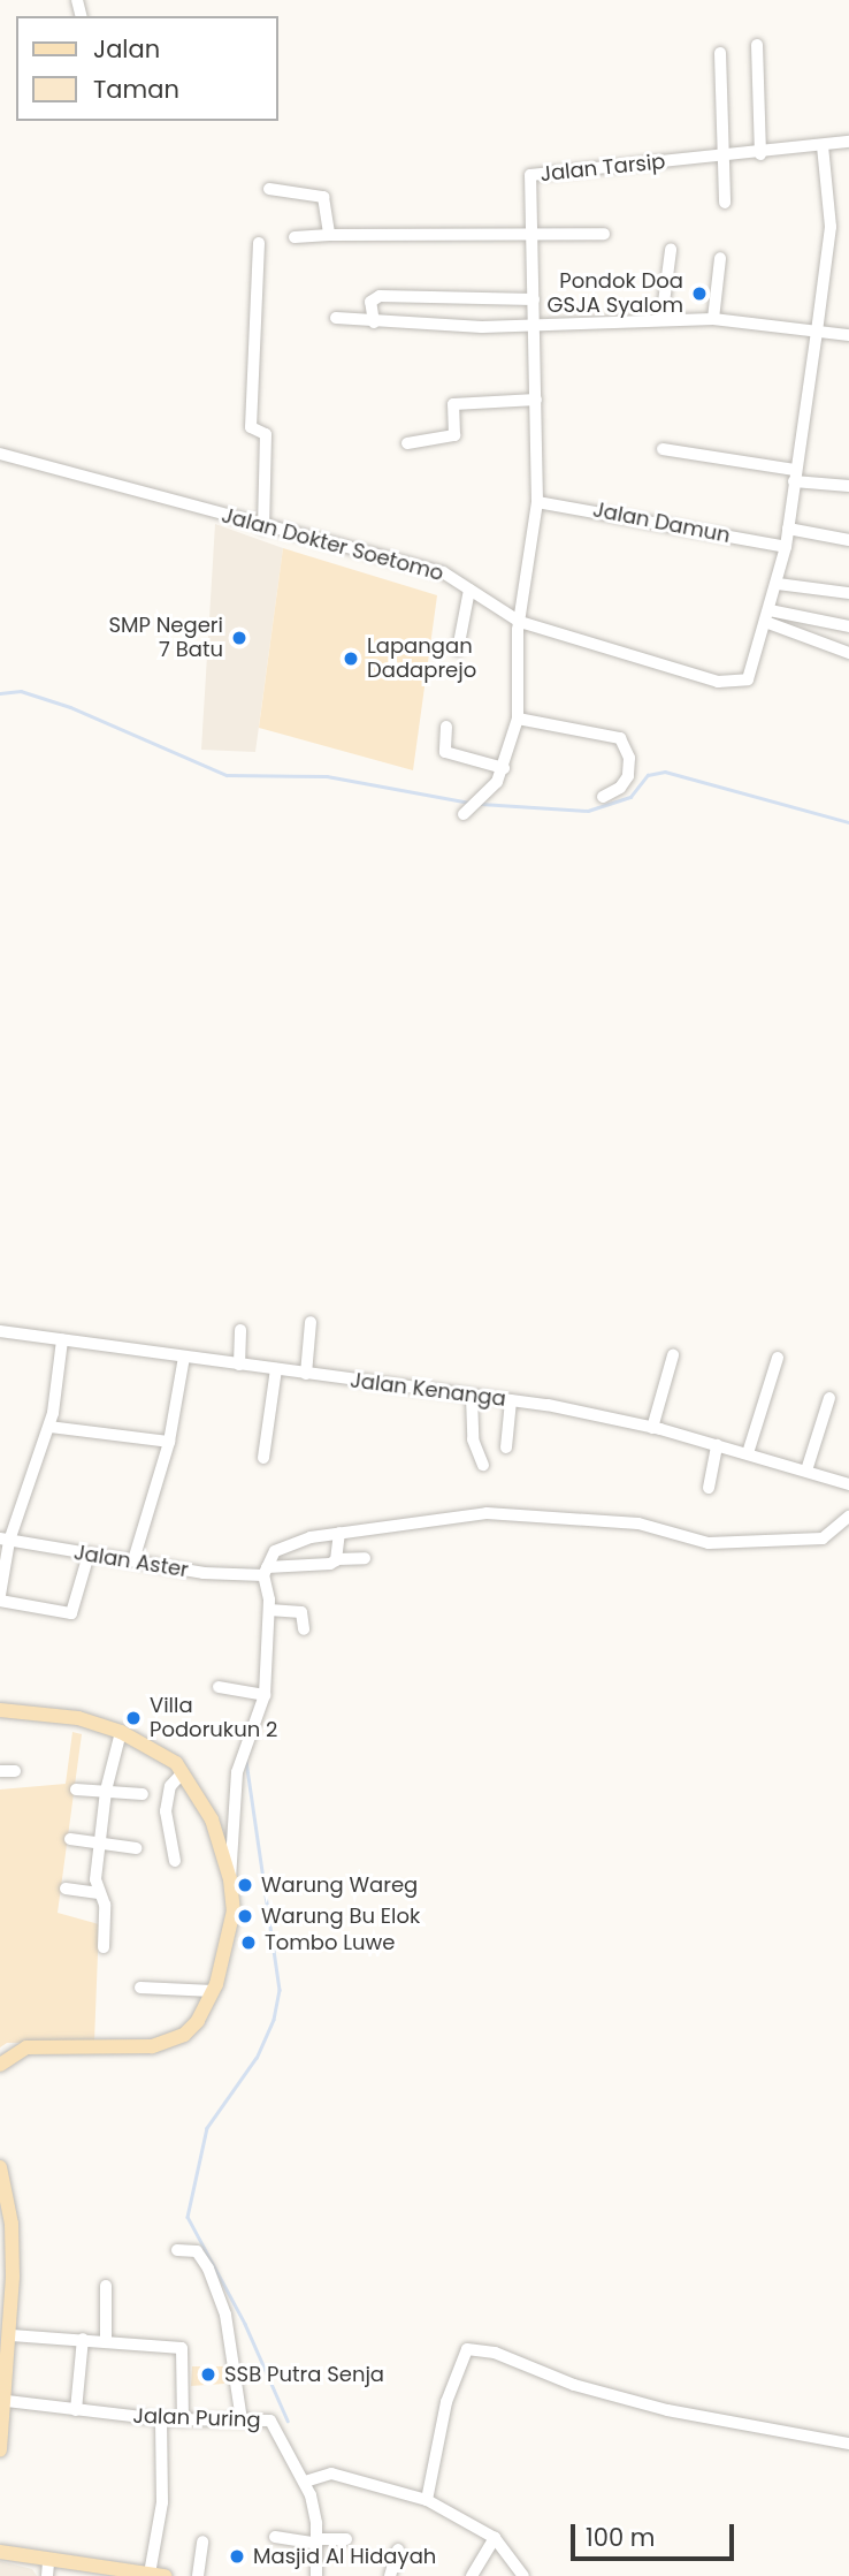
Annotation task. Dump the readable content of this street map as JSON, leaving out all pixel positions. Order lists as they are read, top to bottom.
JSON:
{
  "streets": {
    "street": [
      "Jalan Tarsip",
      "Jalan Damun",
      "Jalan Dokter Soetomo",
      "Jalan Kenanga",
      "Jalan Aster",
      "Jalan Puring"
    ]
  },
  "crossings": [
    ["Jalan Tarsip", "Jalan Damun"],
    ["Jalan Tarsip", "Jalan Dokter Soetomo"]
  ],
  "places": [
    "Pondok Doa GSJA Syalom",
    "SMP Negeri 7 Batu",
    "Lapangan Dadaprejo",
    "Villa Podorukun 2",
    "Warung Wareg",
    "Warung Bu Elok",
    "Tombo Luwe",
    "SSB Putra Senja",
    "Masjid Al Hidayah"
  ],
  "legend": ["Jalan", "Taman"],
  "scale_bar": "100 m"
}
